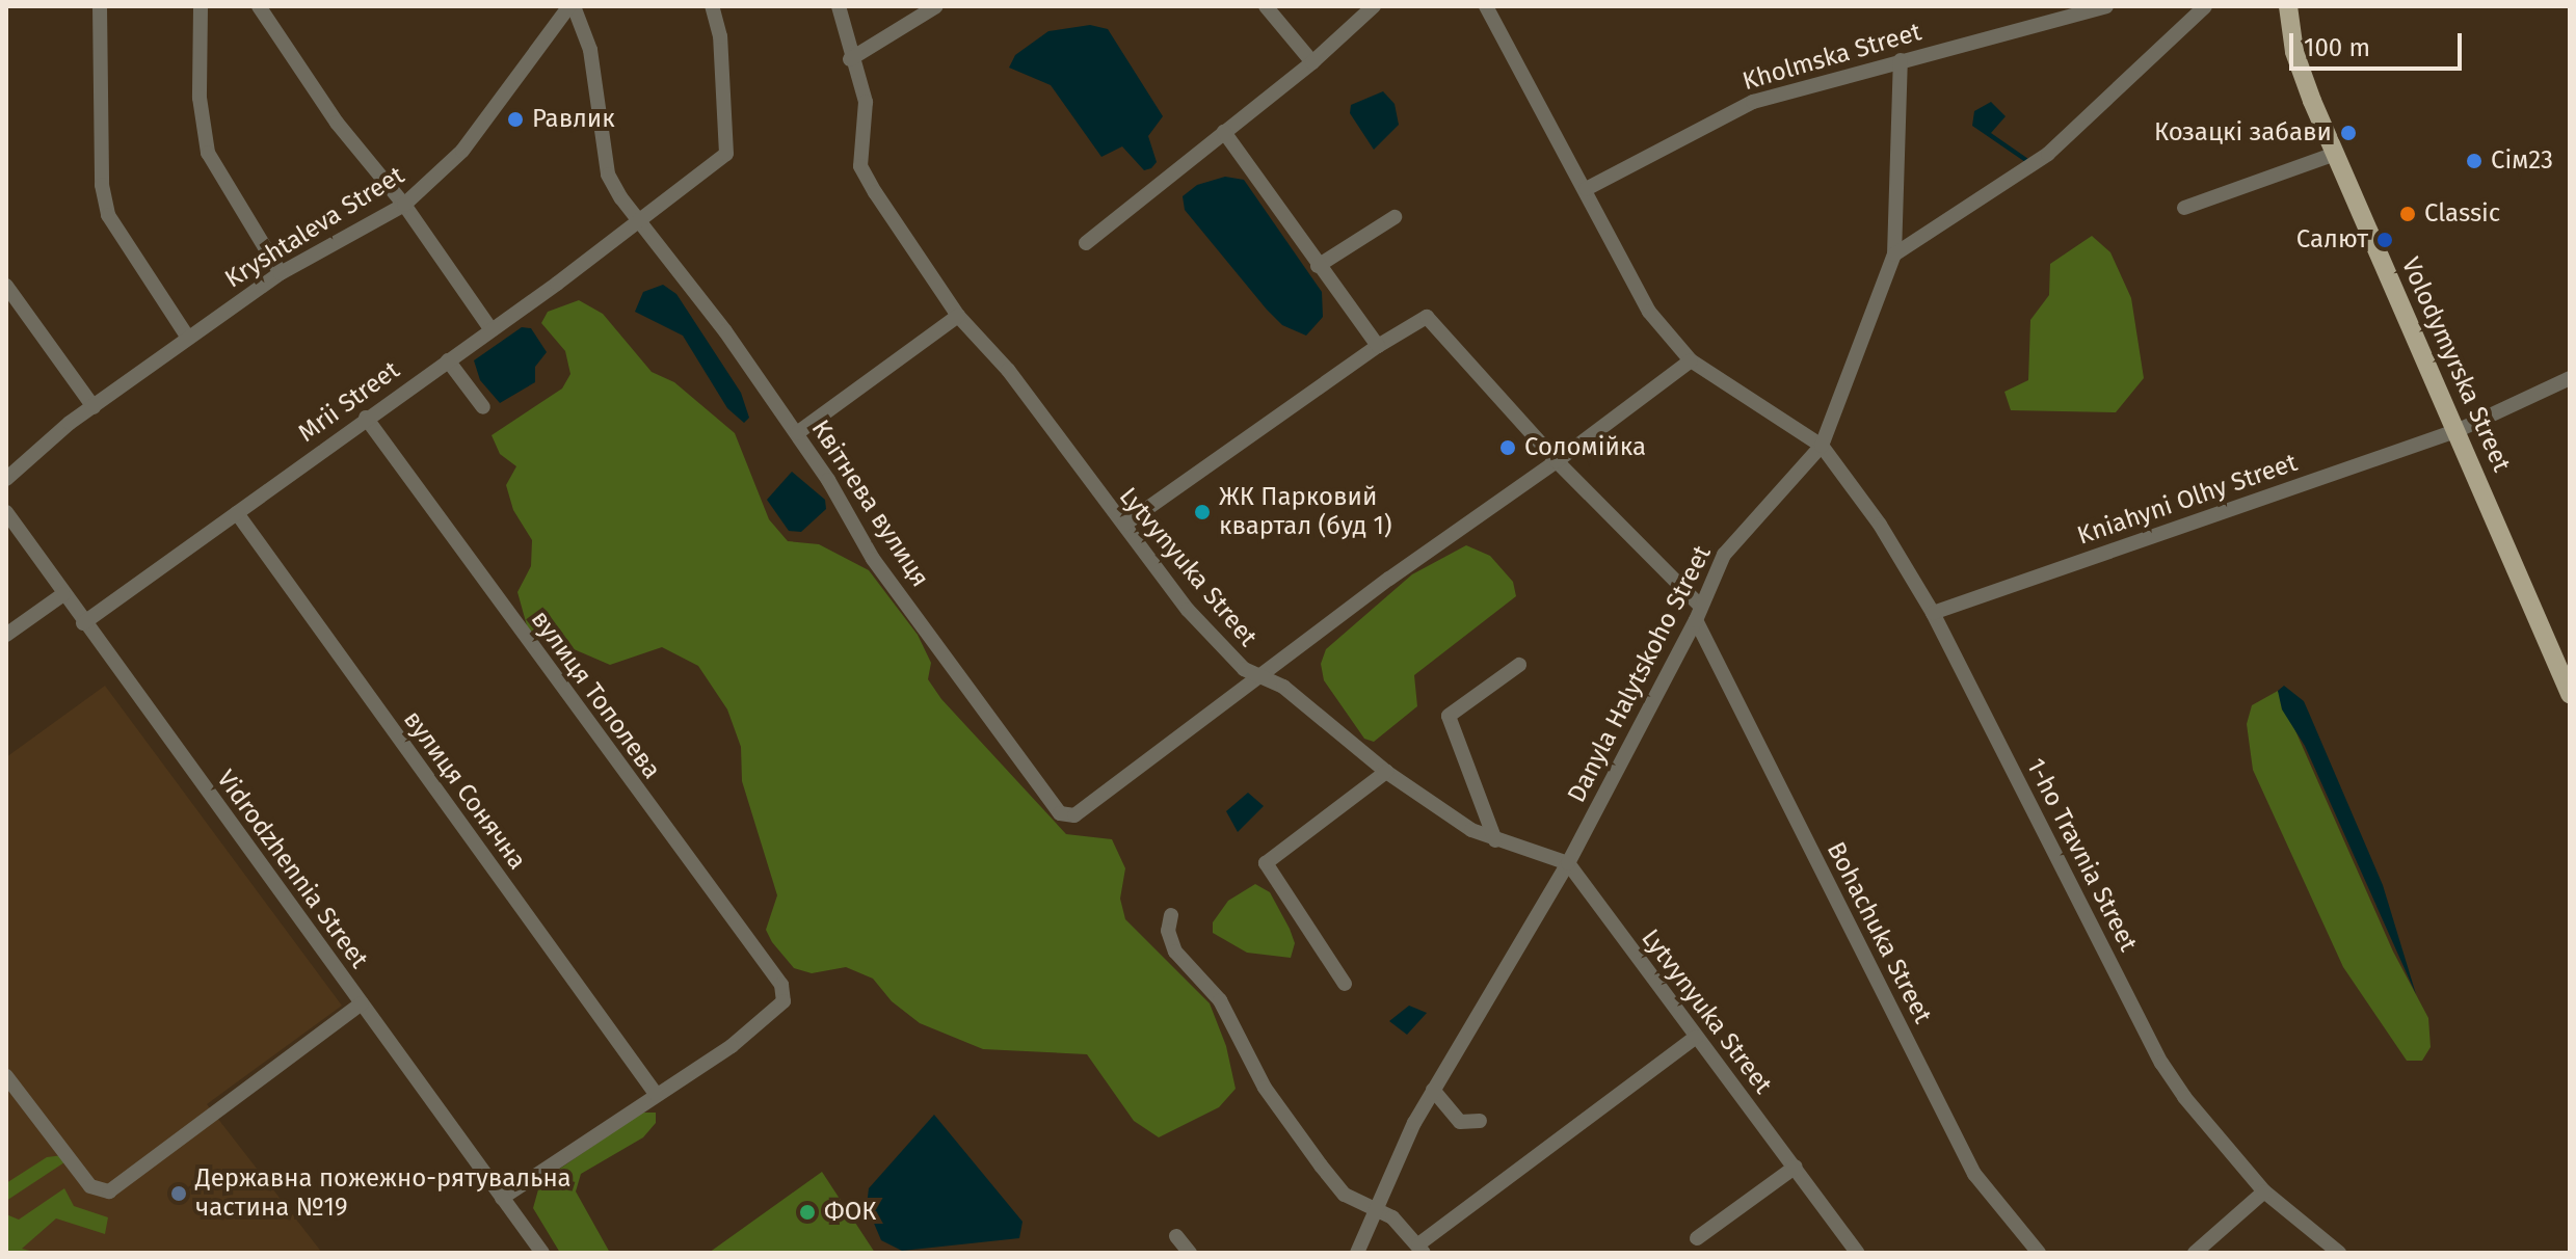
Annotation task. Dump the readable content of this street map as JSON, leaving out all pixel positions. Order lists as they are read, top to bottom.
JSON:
{
  "streets": {
    "main road": ["Volodymyrska Street"],
    "street": [
      "Kholmska Street",
      "Kryshtaleva Street",
      "Mrii Street",
      "Kniahyni Olhy Street",
      "Квітнева вулиця",
      "Lytvynyuka Street",
      "Danyla Halytskoho Street",
      "вулиця Тополева",
      "вулиця Сонячна",
      "1-ho Travnia Street",
      "Vidrodzhennia Street",
      "Bohachuka Street"
    ]
  },
  "crossings": [
    ["Kholmska Street", "Danyla Halytskoho Street"],
    ["Kryshtaleva Street", "Квітнева вулиця"],
    ["Volodymyrska Street", "Kniahyni Olhy Street"],
    ["Mrii Street", "Квітнева вулиця"],
    ["Mrii Street", "вулиця Тополева"],
    ["Mrii Street", "вулиця Сонячна"],
    ["Mrii Street", "Vidrodzhennia Street"],
    ["Kniahyni Olhy Street", "1-ho Travnia Street"],
    ["Квітнева вулиця", "Lytvynyuka Street"],
    ["Lytvynyuka Street", "Danyla Halytskoho Street"],
    ["Danyla Halytskoho Street", "1-ho Travnia Street"],
    ["Danyla Halytskoho Street", "Bohachuka Street"],
    ["вулиця Тополева", "вулиця Сонячна"]
  ],
  "places": [
    "Равлик",
    "Козацкі забави",
    "Сім23",
    "Classic",
    "Салют",
    "Соломійка",
    "ЖК Парковий квартал (буд 1)",
    "Державна пожежно-рятувальна частина №19",
    "ФОК"
  ],
  "scale_bar": "100 m"
}
